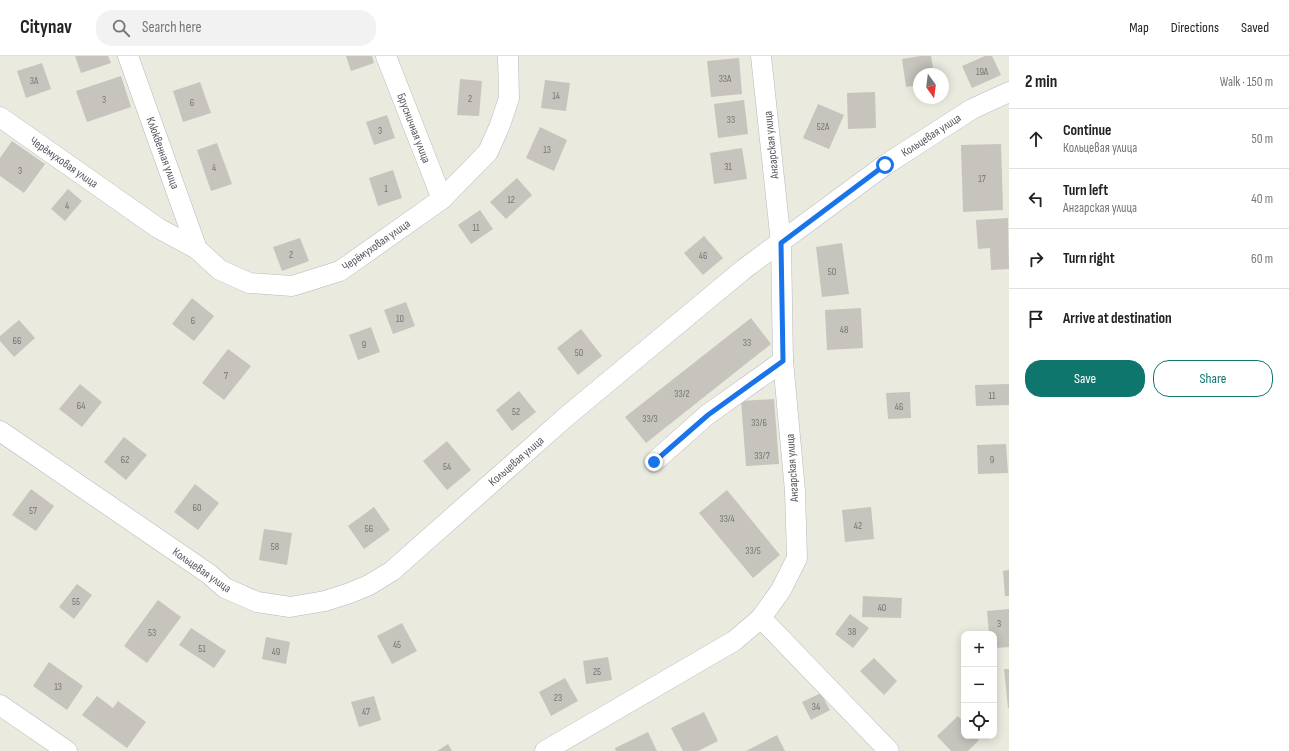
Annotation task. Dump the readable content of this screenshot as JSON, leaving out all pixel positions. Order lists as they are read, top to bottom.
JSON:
{
  "streets": {
    "street": [
      "Брусничная улица",
      "Кольцевая улица",
      "Ангарская улица",
      "Клюквенная улица",
      "Черёмуховая улица"
    ]
  },
  "crossings": [
    ["Брусничная улица", "Черёмуховая улица"],
    ["Кольцевая улица", "Ангарская улица"],
    ["Клюквенная улица", "Черёмуховая улица"]
  ],
  "house_numbers": [
    "19А",
    "33А",
    "3А",
    "14",
    "2",
    "3",
    "6",
    "33",
    "52А",
    "3",
    "13",
    "31",
    "4",
    "3",
    "17",
    "1",
    "12",
    "4",
    "11",
    "2",
    "46",
    "50",
    "10",
    "6",
    "48",
    "66",
    "33",
    "9",
    "50",
    "7",
    "33/2",
    "11",
    "64",
    "46",
    "52",
    "33/3",
    "33/6",
    "33/7",
    "62",
    "9",
    "54",
    "60",
    "57",
    "33/4",
    "42",
    "56",
    "58",
    "33/5",
    "55",
    "40",
    "3",
    "38",
    "53",
    "45",
    "51",
    "49",
    "25",
    "13",
    "23",
    "34",
    "47"
  ],
  "north": "bottom",
  "page": {
    "header": "Citynav",
    "search": "Search here",
    "nav": ["Map", "Directions", "Saved"],
    "heading": ["2 min", "Walk · 150 m"],
    "list": [
      ["Continue", "Кольцевая улица", "50 m"],
      ["Turn left", "Ангарская улица", "40 m"],
      ["Turn right", "60 m"],
      "Arrive at destination"
    ],
    "buttons": ["Save", "Share"],
    "map_buttons": ["+", "−"]
  }
}
